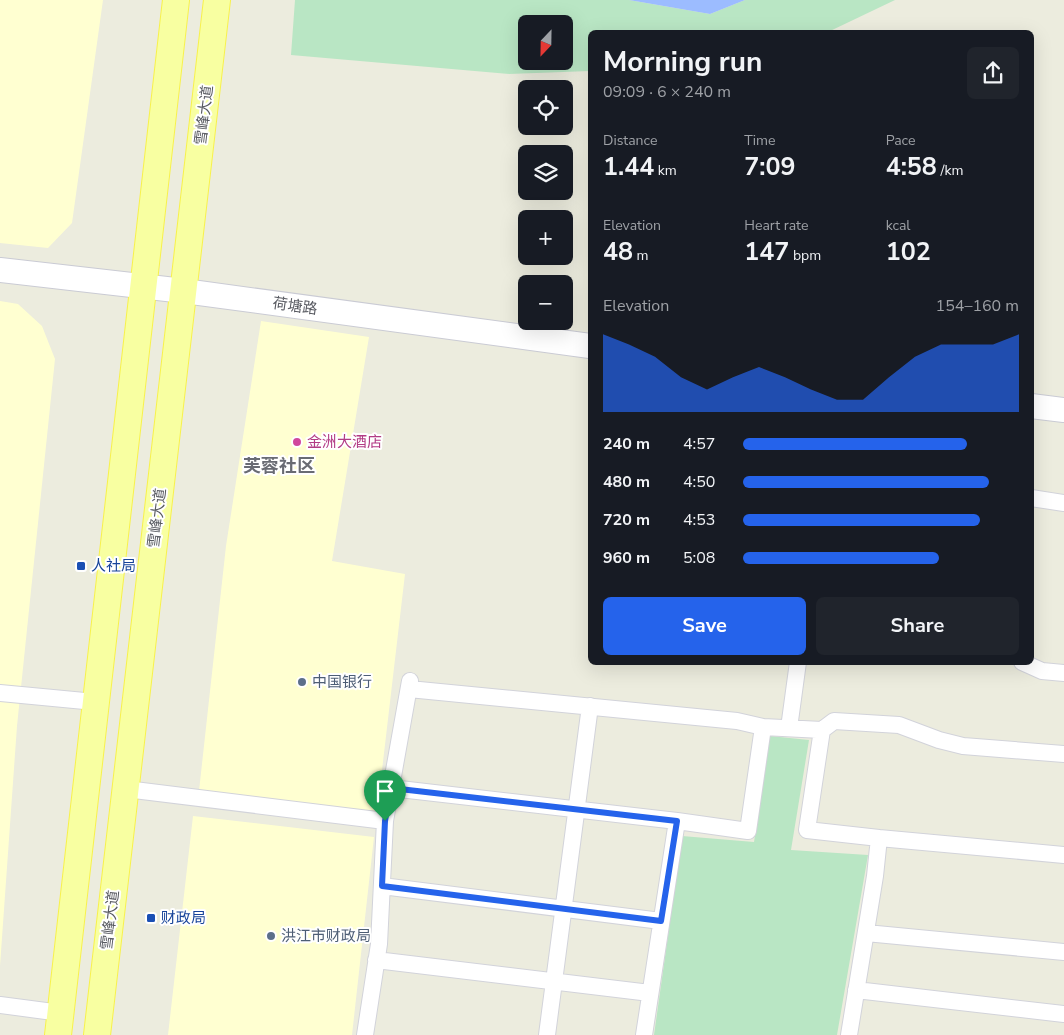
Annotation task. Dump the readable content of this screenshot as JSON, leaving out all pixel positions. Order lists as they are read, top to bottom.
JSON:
{
  "streets": {
    "main road": ["雪峰大道"],
    "street": ["荷塘路"]
  },
  "crossings": [
    ["雪峰大道", "荷塘路"]
  ],
  "districts": ["芙蓉社区"],
  "places": {
    "other": ["金洲大酒店", "中国银行", "洪江市财政局"],
    "transit": ["人社局", "财政局"]
  },
  "north": "bottom",
  "page": {
    "map_buttons": ["+", "−"],
    "heading": ["Morning run", "09:09 · 6 × 240 m"],
    "stats": [
      ["Distance", "1.44 km"],
      ["Time", "7:09"],
      ["Pace", "4:58 /km"],
      ["Elevation", "48 m"],
      ["Heart rate", "147 bpm"],
      ["kcal", "102"]
    ],
    "chart": ["Elevation", "154–160 m"],
    "list": [
      {
        "name": "240 m",
        "note": "4:57"
      },
      {
        "name": "480 m",
        "note": "4:50"
      },
      {
        "name": "720 m",
        "note": "4:53"
      },
      {
        "name": "960 m",
        "note": "5:08"
      }
    ],
    "buttons": ["Save", "Share"]
  }
}
